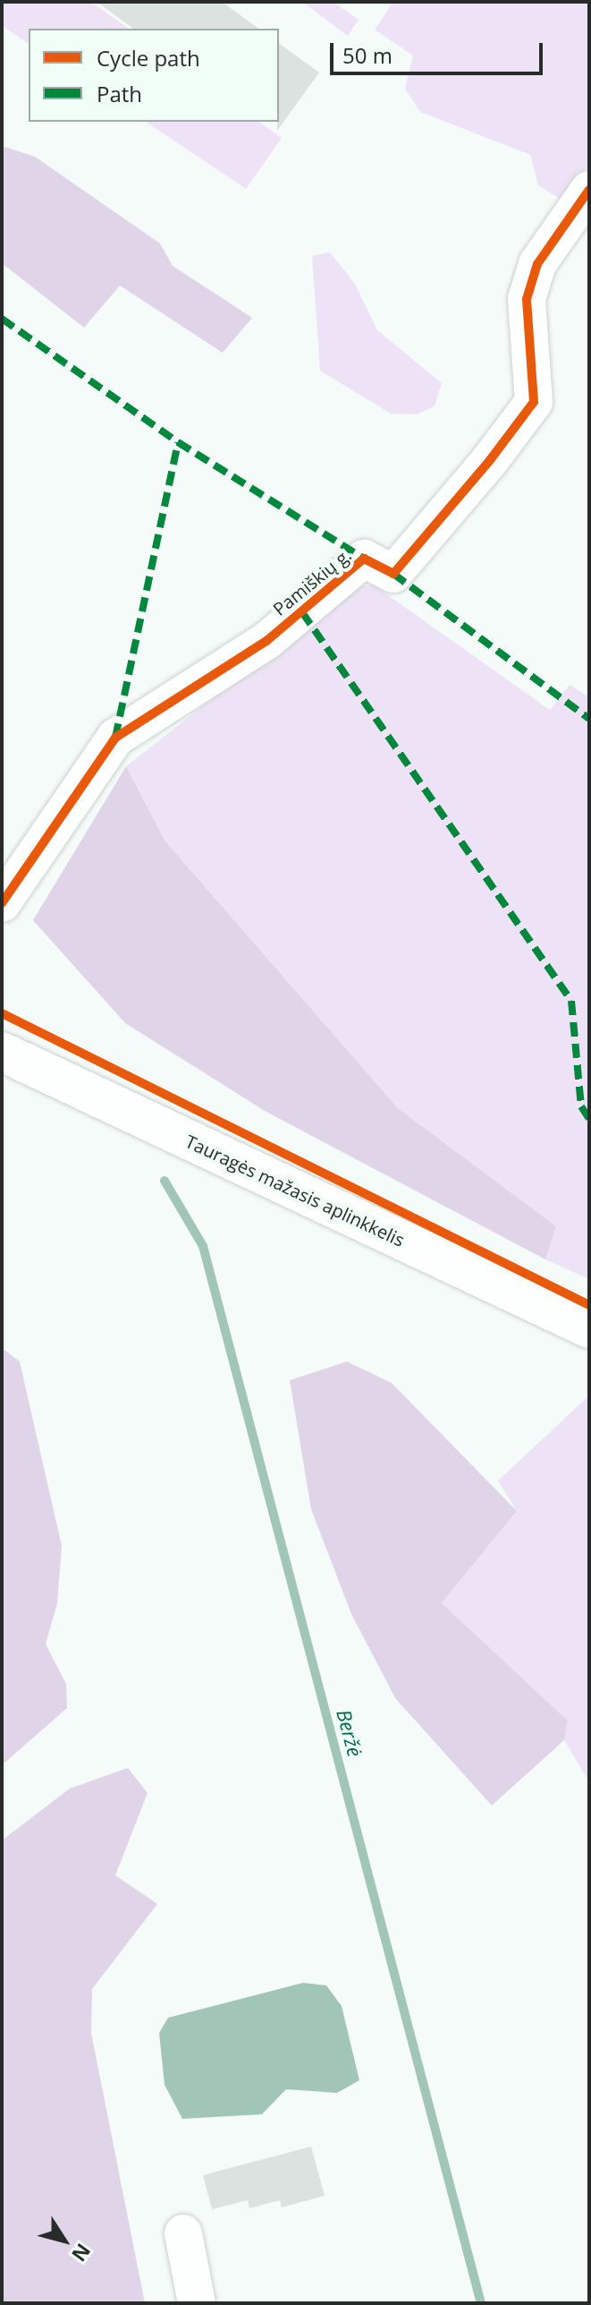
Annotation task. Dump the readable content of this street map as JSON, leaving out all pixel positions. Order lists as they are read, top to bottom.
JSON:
{
  "streets": {
    "main road": ["Tauragės mažasis aplinkkelis"],
    "street": ["Pamiškių g."]
  },
  "water": ["Beržė"],
  "legend": ["Cycle path", "Path"],
  "scale_bar": "50 m",
  "north": "bottom right"
}
